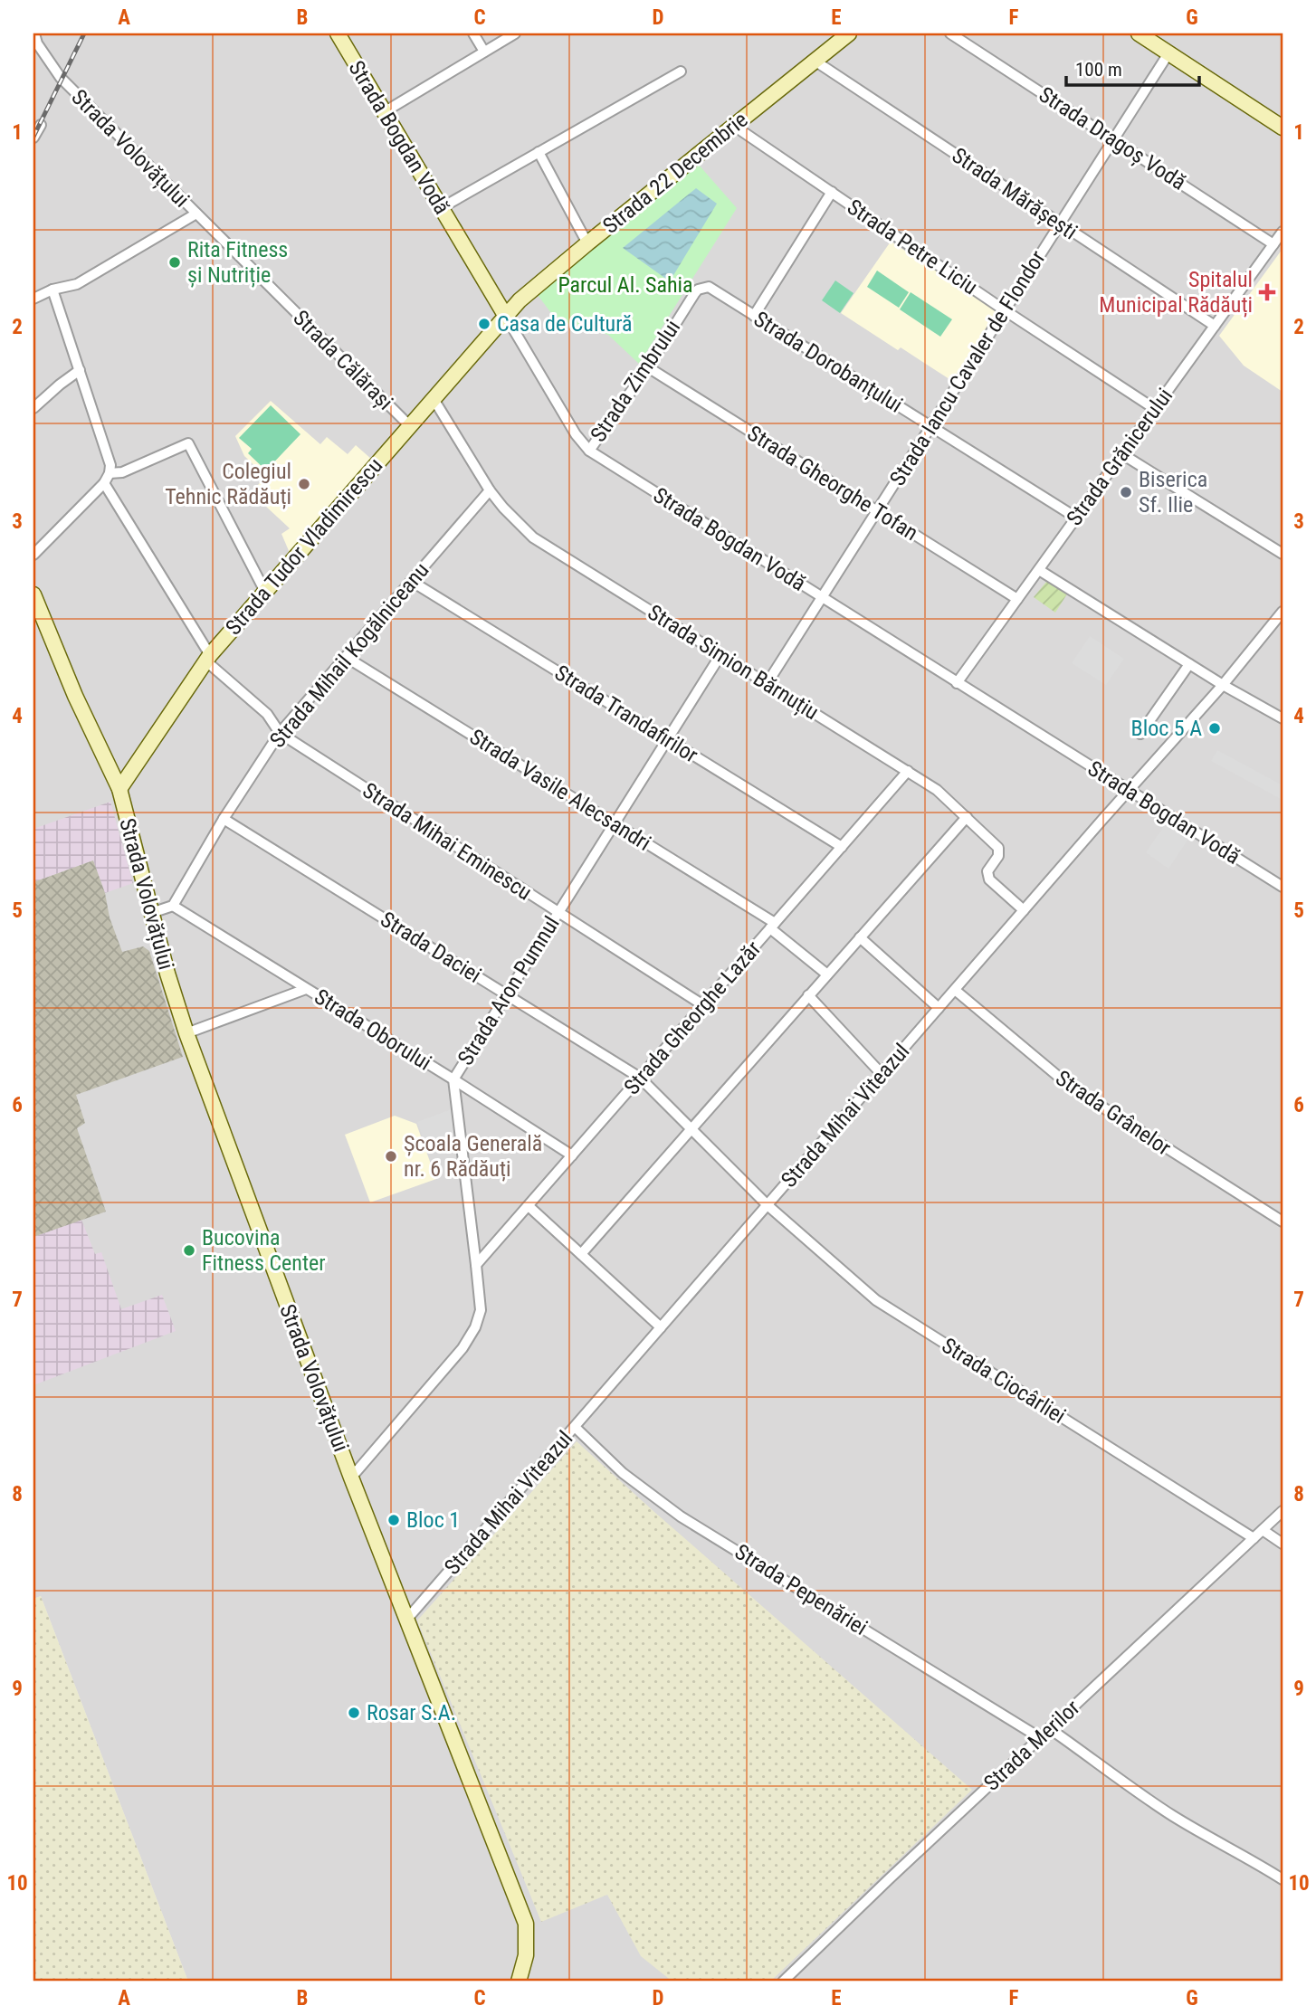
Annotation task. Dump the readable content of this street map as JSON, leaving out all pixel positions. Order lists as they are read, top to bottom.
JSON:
{
  "streets": {
    "main road": [
      "Strada Bogdan Vodă",
      "Strada Volovățului",
      "Strada 22 Decembrie",
      "Strada Tudor Vladimirescu"
    ],
    "street": [
      "Strada Dragoș Vodă",
      "Strada Mărășești",
      "Strada Petre Liciu",
      "Strada Călărași",
      "Strada Dorobanțului",
      "Strada Iancu Cavaler de Flondor",
      "Strada Zimbrului",
      "Strada Grănicerului",
      "Strada Gheorghe Tofan",
      "Strada Mihail Kogălniceanu",
      "Strada Simion Bărnuțiu",
      "Strada Trandafirilor",
      "Strada Vasile Alecsandri",
      "Strada Mihai Eminescu",
      "Strada Daciei",
      "Strada Aron Pumnul",
      "Strada Gheorghe Lazăr",
      "Strada Oborului",
      "Strada Grânelor",
      "Strada Mihai Viteazul",
      "Strada Ciocârliei",
      "Strada Pepenăriei",
      "Strada Merilor"
    ]
  },
  "crossings": [
    ["Strada Bogdan Vodă", "Strada 22 Decembrie"],
    ["Strada Bogdan Vodă", "Strada Iancu Cavaler de Flondor"],
    ["Strada Bogdan Vodă", "Strada Zimbrului"],
    ["Strada Bogdan Vodă", "Strada Grănicerului"],
    ["Strada Bogdan Vodă", "Strada Tudor Vladimirescu"],
    ["Strada Bogdan Vodă", "Strada Mihai Viteazul"],
    ["Strada Dragoș Vodă", "Strada Iancu Cavaler de Flondor"],
    ["Strada Dragoș Vodă", "Strada Grănicerului"],
    ["Strada Volovățului", "Strada Călărași"],
    ["Strada Volovățului", "Strada Tudor Vladimirescu"],
    ["Strada Volovățului", "Strada Aron Pumnul"],
    ["Strada Volovățului", "Strada Mihai Viteazul"],
    ["Strada 22 Decembrie", "Strada Mărășești"],
    ["Strada 22 Decembrie", "Strada Petre Liciu"],
    ["Strada 22 Decembrie", "Strada Tudor Vladimirescu"],
    ["Strada Mărășești", "Strada Iancu Cavaler de Flondor"],
    ["Strada Mărășești", "Strada Grănicerului"],
    ["Strada Petre Liciu", "Strada Iancu Cavaler de Flondor"],
    ["Strada Petre Liciu", "Strada Grănicerului"],
    ["Strada Călărași", "Strada Tudor Vladimirescu"],
    ["Strada Dorobanțului", "Strada Iancu Cavaler de Flondor"],
    ["Strada Dorobanțului", "Strada Zimbrului"],
    ["Strada Dorobanțului", "Strada Grănicerului"],
    ["Strada Iancu Cavaler de Flondor", "Strada Gheorghe Tofan"],
    ["Strada Iancu Cavaler de Flondor", "Strada Simion Bărnuțiu"],
    ["Strada Zimbrului", "Strada Gheorghe Tofan"],
    ["Strada Grănicerului", "Strada Gheorghe Tofan"],
    ["Strada Tudor Vladimirescu", "Strada Simion Bărnuțiu"],
    ["Strada Tudor Vladimirescu", "Strada Mihai Eminescu"],
    ["Strada Mihail Kogălniceanu", "Strada Simion Bărnuțiu"],
    ["Strada Mihail Kogălniceanu", "Strada Trandafirilor"],
    ["Strada Mihail Kogălniceanu", "Strada Vasile Alecsandri"],
    ["Strada Mihail Kogălniceanu", "Strada Mihai Eminescu"],
    ["Strada Mihail Kogălniceanu", "Strada Daciei"],
    ["Strada Mihail Kogălniceanu", "Strada Oborului"],
    ["Strada Simion Bărnuțiu", "Strada Aron Pumnul"],
    ["Strada Simion Bărnuțiu", "Strada Gheorghe Lazăr"],
    ["Strada Simion Bărnuțiu", "Strada Mihai Viteazul"],
    ["Strada Trandafirilor", "Strada Aron Pumnul"],
    ["Strada Trandafirilor", "Strada Gheorghe Lazăr"],
    ["Strada Vasile Alecsandri", "Strada Aron Pumnul"],
    ["Strada Vasile Alecsandri", "Strada Gheorghe Lazăr"],
    ["Strada Mihai Eminescu", "Strada Aron Pumnul"],
    ["Strada Mihai Eminescu", "Strada Gheorghe Lazăr"],
    ["Strada Daciei", "Strada Aron Pumnul"],
    ["Strada Daciei", "Strada Gheorghe Lazăr"],
    ["Strada Daciei", "Strada Ciocârliei"],
    ["Strada Aron Pumnul", "Strada Gheorghe Lazăr"],
    ["Strada Aron Pumnul", "Strada Oborului"],
    ["Strada Gheorghe Lazăr", "Strada Oborului"],
    ["Strada Grânelor", "Strada Mihai Viteazul"],
    ["Strada Mihai Viteazul", "Strada Ciocârliei"],
    ["Strada Mihai Viteazul", "Strada Pepenăriei"],
    ["Strada Ciocârliei", "Strada Merilor"],
    ["Strada Pepenăriei", "Strada Merilor"]
  ],
  "parks": ["Parcul Al. Sahia"],
  "places": {
    "other": [
      "Rita Fitness și Nutriție",
      "Casa de Cultură",
      "Colegiul Tehnic Rădăuți",
      "Biserica Sf. Ilie",
      "Bloc 5 A",
      "Școala Generală nr. 6 Rădăuți",
      "Bucovina Fitness Center",
      "Bloc 1",
      "Rosar S.A."
    ],
    "health": ["Spitalul Municipal Rădăuți"]
  },
  "scale_bar": "100 m",
  "grid": {
    "columns": [
      "A",
      "B",
      "C",
      "D",
      "E",
      "F",
      "G"
    ],
    "rows": [
      "1",
      "2",
      "3",
      "4",
      "5",
      "6",
      "7",
      "8",
      "9",
      "10"
    ]
  }
}
